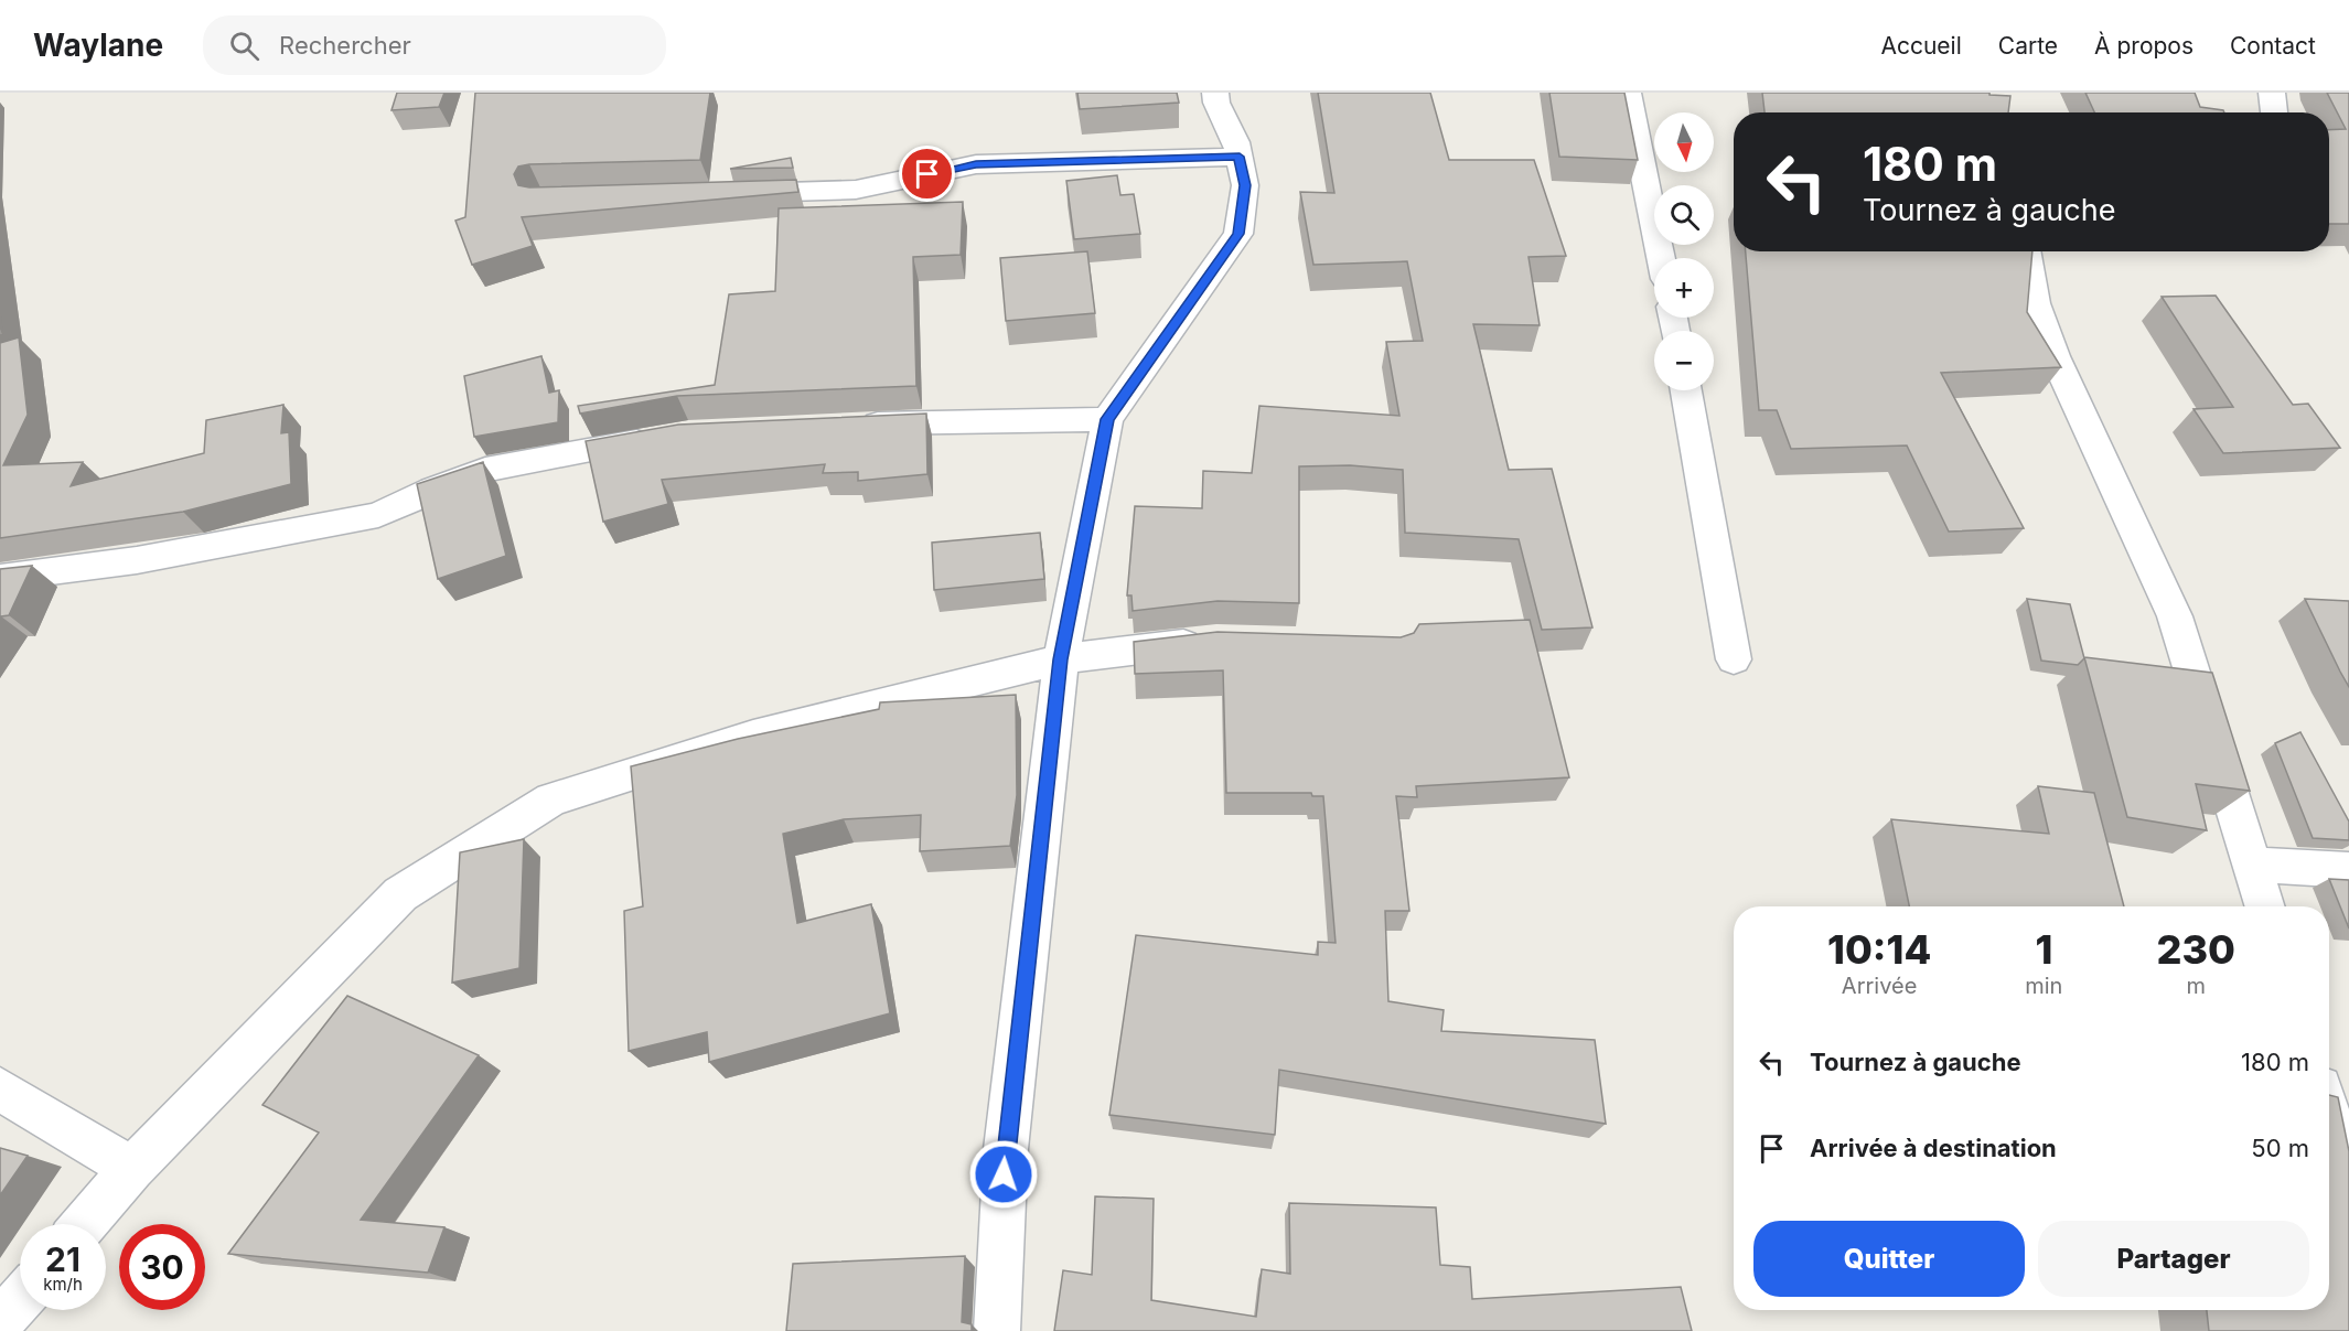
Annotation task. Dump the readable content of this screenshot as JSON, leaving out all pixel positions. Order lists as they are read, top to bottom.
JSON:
{
  "north": "bottom",
  "page": {
    "header": "Waylane",
    "search": "Rechercher",
    "nav": [
      "Accueil",
      "Carte",
      "À propos",
      "Contact"
    ],
    "map_buttons": ["+", "−"],
    "turn": ["180 m", "Tournez à gauche"],
    "eta": [
      "10:14",
      "Arrivée",
      "1",
      "min",
      "230",
      "m"
    ],
    "list": [
      {
        "name": "Tournez à gauche",
        "value": "180 m"
      },
      {
        "name": "Arrivée à destination",
        "value": "50 m"
      }
    ],
    "buttons": ["Quitter", "Partager"],
    "speed": "21 km/h",
    "limit": "30"
  }
}
